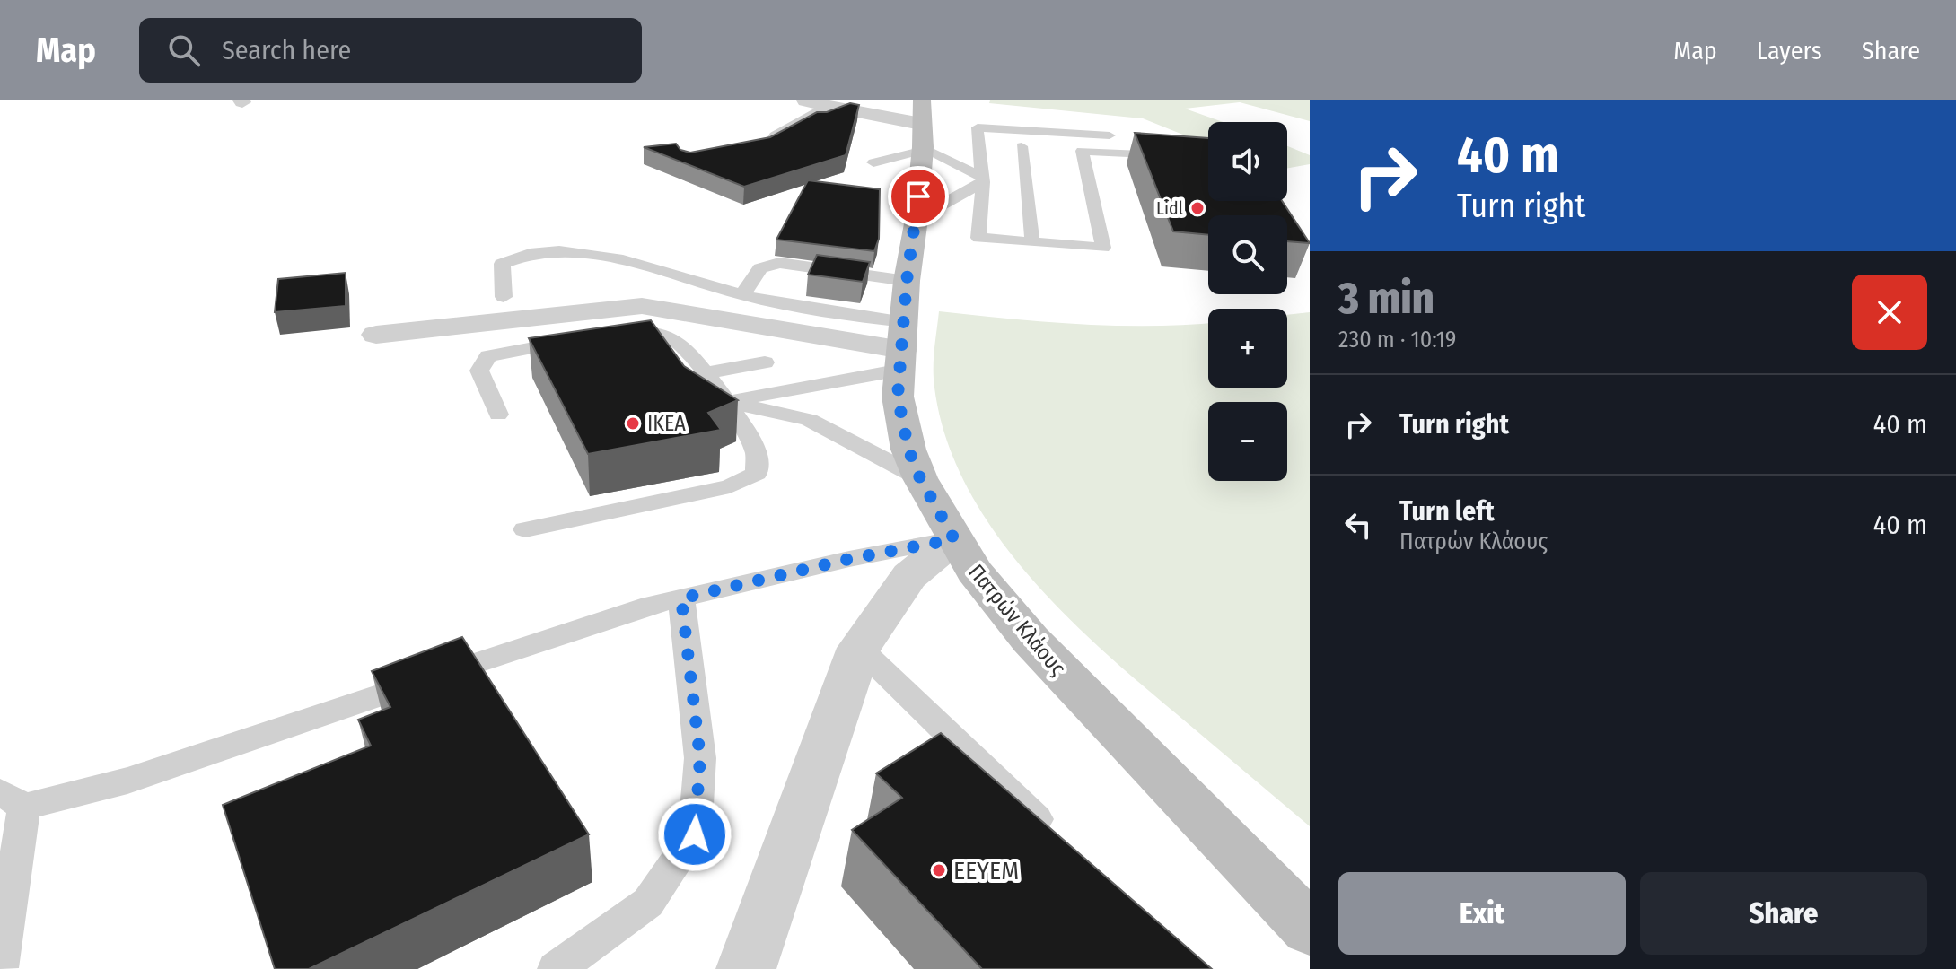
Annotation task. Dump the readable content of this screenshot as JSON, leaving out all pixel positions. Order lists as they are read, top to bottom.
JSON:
{
  "streets": {
    "main road": ["Πατρών Κλάους"]
  },
  "places": ["Lidl", "IKEA", "EEYEM"],
  "page": {
    "header": "Map",
    "search": "Search here",
    "nav": ["Map", "Layers", "Share"],
    "turn": ["40 m", "Turn right"],
    "map_buttons": ["+", "−"],
    "heading": ["3 min", "230 m · 10:19"],
    "list": [
      {
        "name": "Turn right",
        "value": "40 m"
      },
      {
        "name": "Turn left",
        "note": "Πατρών Κλάους",
        "value": "40 m"
      }
    ],
    "buttons": ["Exit", "Share"]
  }
}
